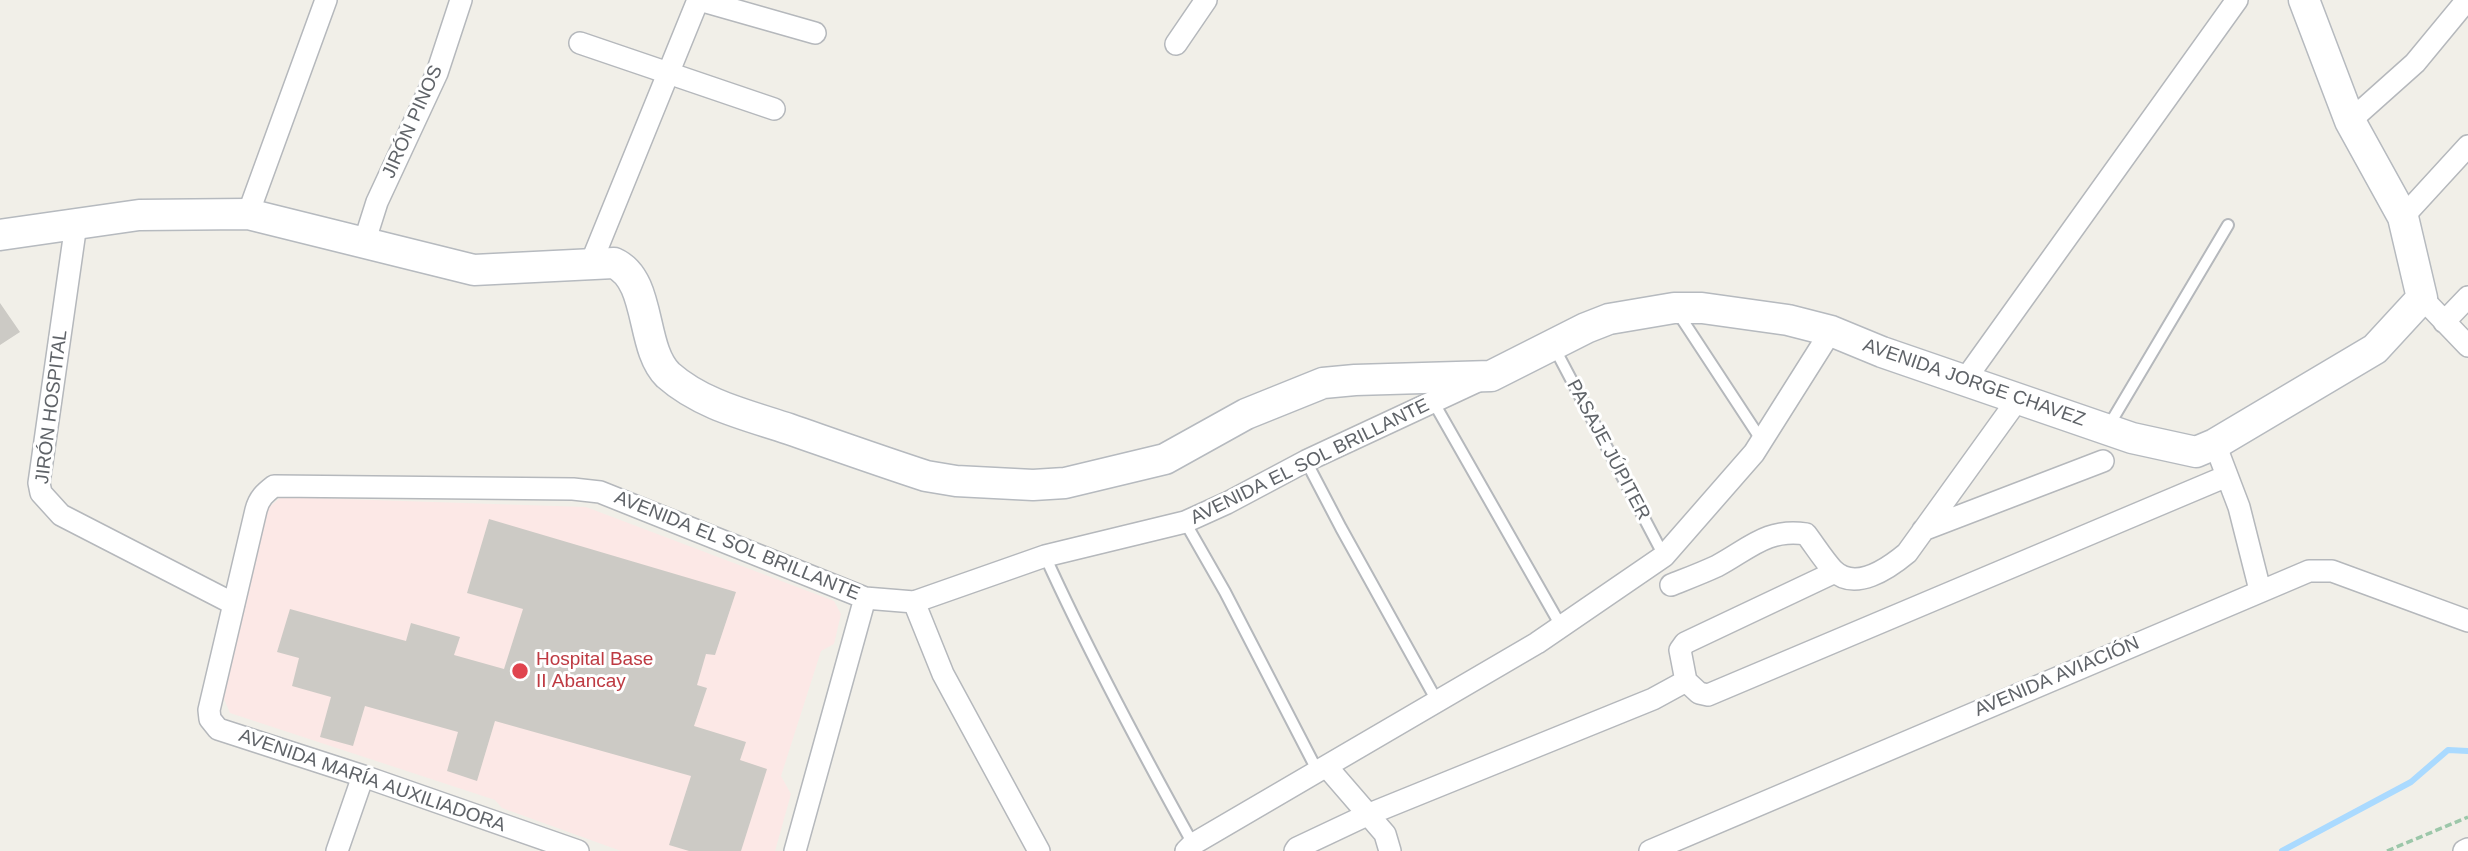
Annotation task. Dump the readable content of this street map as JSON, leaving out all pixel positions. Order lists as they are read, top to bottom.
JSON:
{
  "streets": {
    "street": [
      "JIRÓN PINOS",
      "AVENIDA JORGE CHAVEZ",
      "JIRÓN HOSPITAL",
      "AVENIDA EL SOL BRILLANTE",
      "AVENIDA AVIACIÓN",
      "AVENIDA MARÍA AUXILIADORA"
    ],
    "lane": ["PASAJE JÚPITER"]
  },
  "crossings": [
    ["AVENIDA JORGE CHAVEZ", "PASAJE JÚPITER"],
    ["AVENIDA JORGE CHAVEZ", "AVENIDA EL SOL BRILLANTE"],
    ["JIRÓN HOSPITAL", "AVENIDA EL SOL BRILLANTE"],
    ["JIRÓN HOSPITAL", "AVENIDA MARÍA AUXILIADORA"],
    ["AVENIDA EL SOL BRILLANTE", "AVENIDA MARÍA AUXILIADORA"]
  ],
  "places": ["Hospital Base II Abancay"]
}
